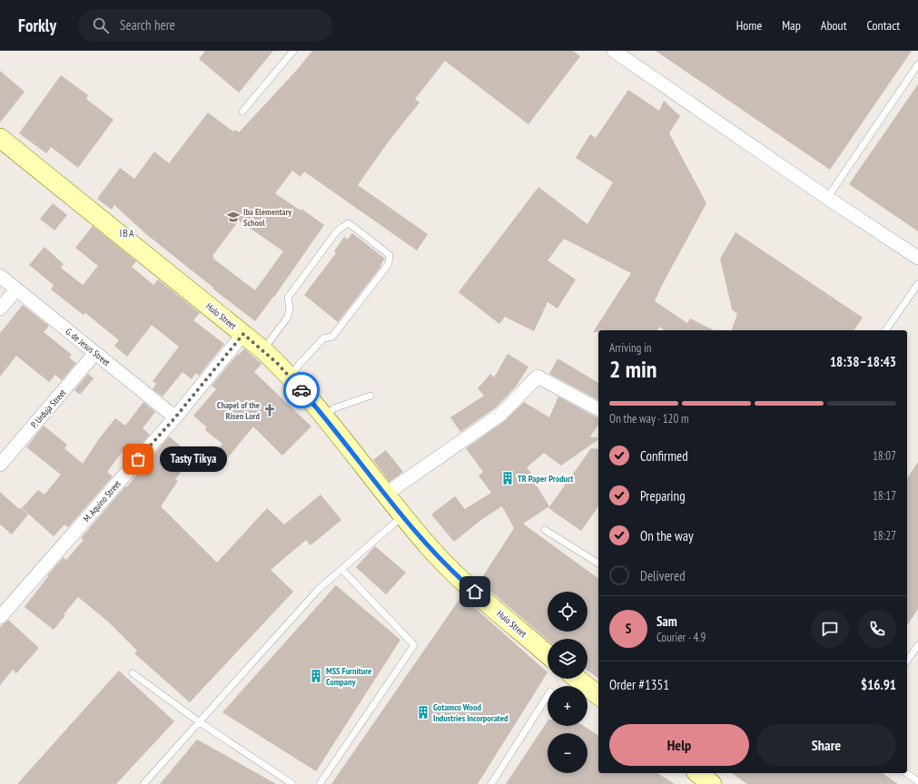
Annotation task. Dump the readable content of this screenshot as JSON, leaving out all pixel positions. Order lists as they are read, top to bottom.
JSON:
{
  "streets": {
    "street": [
      "Hulo Street",
      "G. de Jesus Street",
      "P. Urduja Street",
      "M. Aquino Street"
    ]
  },
  "crossings": [
    ["Hulo Street", "M. Aquino Street"],
    ["G. de Jesus Street", "P. Urduja Street"],
    ["G. de Jesus Street", "M. Aquino Street"]
  ],
  "districts": ["IBA"],
  "places": {
    "school or university": ["Iba Elementary School"],
    "church": ["Chapel of the Risen Lord"],
    "other": ["Tasty Tikya"],
    "building": ["TR Paper Product", "MSS Furniture Company", "Gotamco Wood Industries Incorporated"]
  },
  "page": {
    "header": "Forkly",
    "search": "Search here",
    "nav": [
      "Home",
      "Map",
      "About",
      "Contact"
    ],
    "heading": ["2 min", "Arriving in", "18:38–18:43"],
    "panel": [
      "Sam",
      "Courier · 4.9",
      "Order #1351",
      "$16.91"
    ],
    "bar": "On the way · 120 m",
    "list": [
      ["Confirmed", "18:07"],
      ["Preparing", "18:17"],
      ["On the way", "18:27"],
      "Delivered"
    ],
    "bubble": "Tasty Tikya",
    "map_buttons": ["+", "−"],
    "round": "S",
    "buttons": ["Help", "Share"]
  }
}
